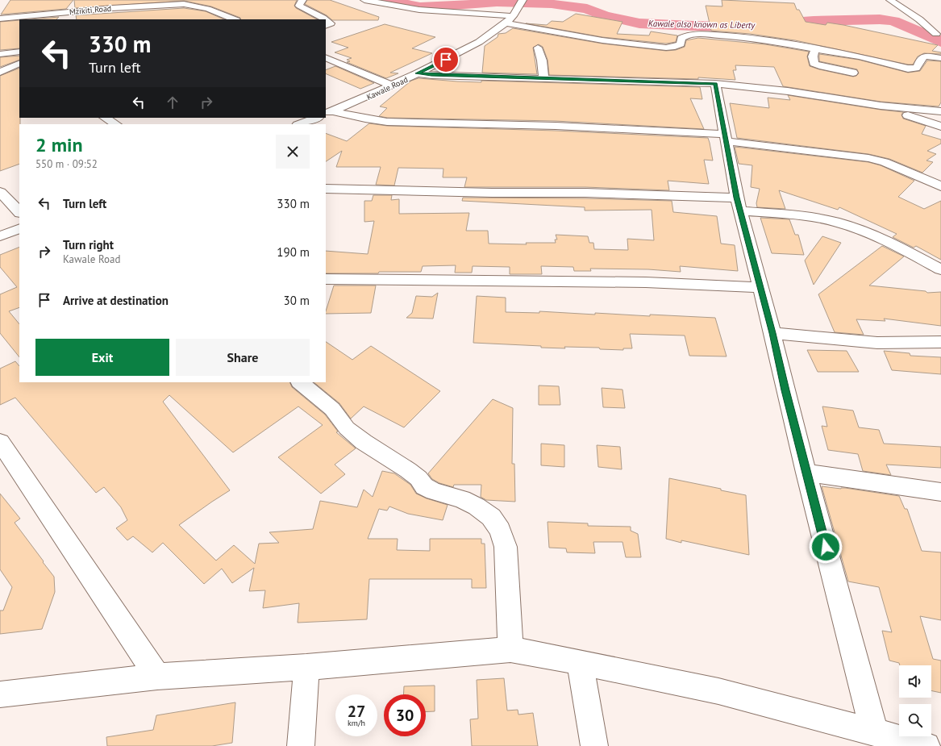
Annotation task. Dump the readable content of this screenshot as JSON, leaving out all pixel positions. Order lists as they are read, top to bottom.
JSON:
{
  "streets": {
    "street": ["Mzikiti Road", "Kawale Road"]
  },
  "water": ["Kawale also known as Liberty"],
  "page": {
    "turn": ["330 m", "Turn left"],
    "heading": ["2 min", "550 m · 09:52"],
    "list": [
      {
        "name": "Turn left",
        "value": "330 m"
      },
      {
        "name": "Turn right",
        "note": "Kawale Road",
        "value": "190 m"
      },
      {
        "name": "Arrive at destination",
        "value": "30 m"
      }
    ],
    "buttons": ["Exit", "Share"],
    "speed": "27 km/h",
    "limit": "30"
  }
}
